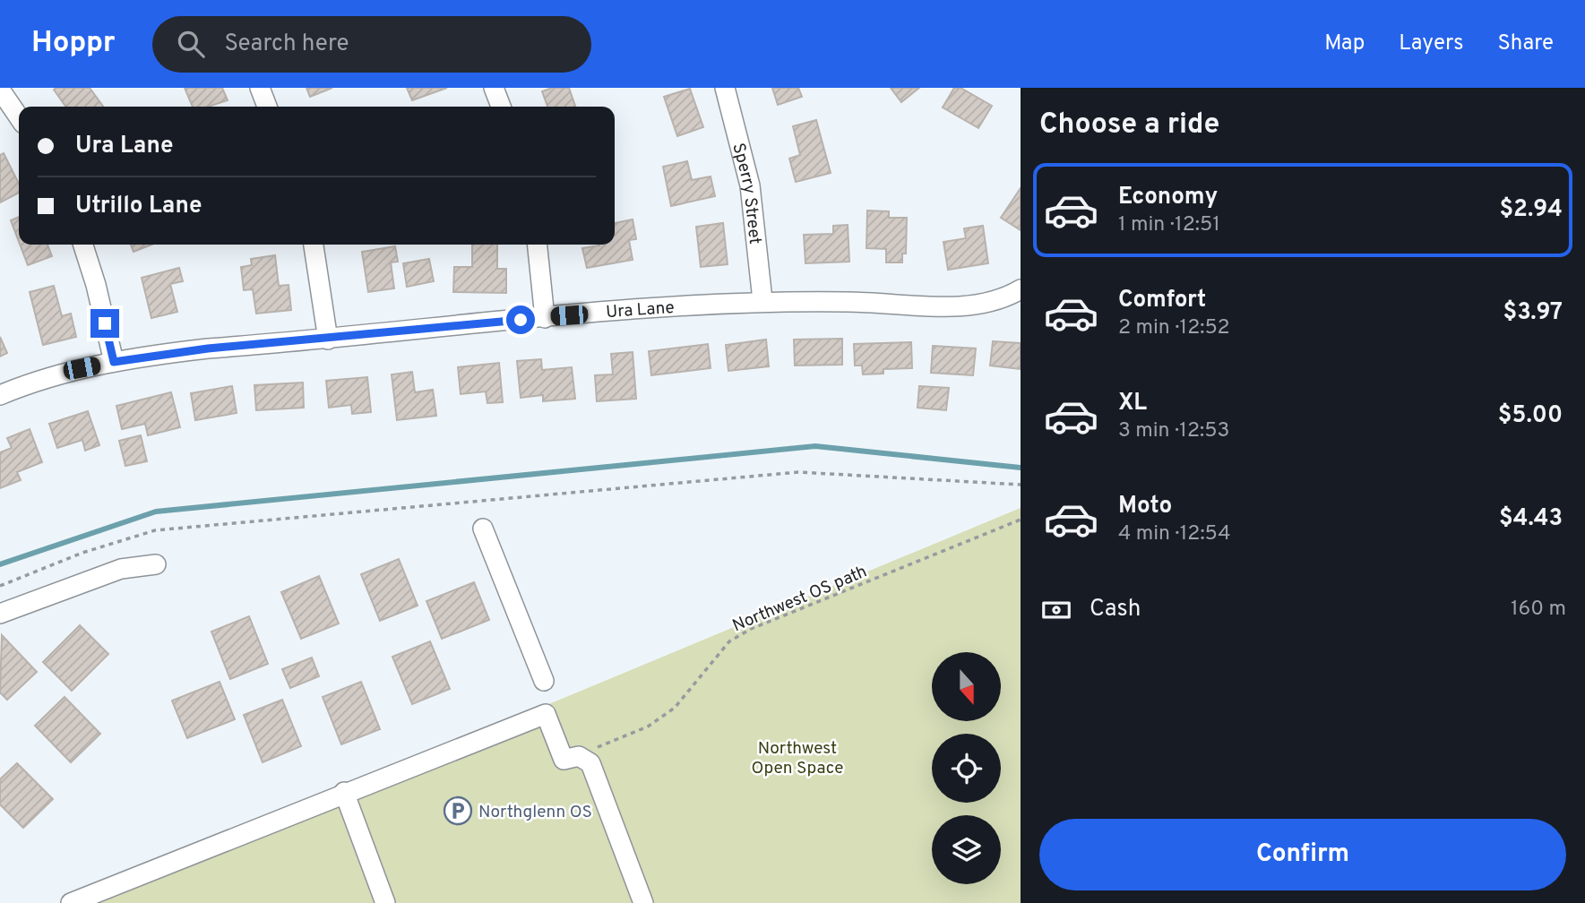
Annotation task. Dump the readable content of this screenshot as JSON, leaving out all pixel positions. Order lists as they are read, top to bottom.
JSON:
{
  "streets": {
    "street": ["Sperry Street", "Ura Lane"],
    "path": ["Northwest OS path"]
  },
  "crossings": [
    ["Sperry Street", "Ura Lane"]
  ],
  "parks": ["Northwest Open Space"],
  "places": {
    "parking": ["Northglenn OS"]
  },
  "north": "bottom",
  "page": {
    "header": "Hoppr",
    "search": "Search here",
    "nav": ["Map", "Layers", "Share"],
    "heading": "Choose a ride",
    "banner": ["Ura Lane", "Utrillo Lane"],
    "list": [
      {
        "name": "Economy",
        "note": "1 min · 12:51",
        "value": "$2.94"
      },
      {
        "name": "Comfort",
        "note": "2 min · 12:52",
        "value": "$3.97"
      },
      {
        "name": "XL",
        "note": "3 min · 12:53",
        "value": "$5.00"
      },
      {
        "name": "Moto",
        "note": "4 min · 12:54",
        "value": "$4.43"
      }
    ],
    "pay": ["Cash", "160 m"],
    "buttons": "Confirm"
  }
}
